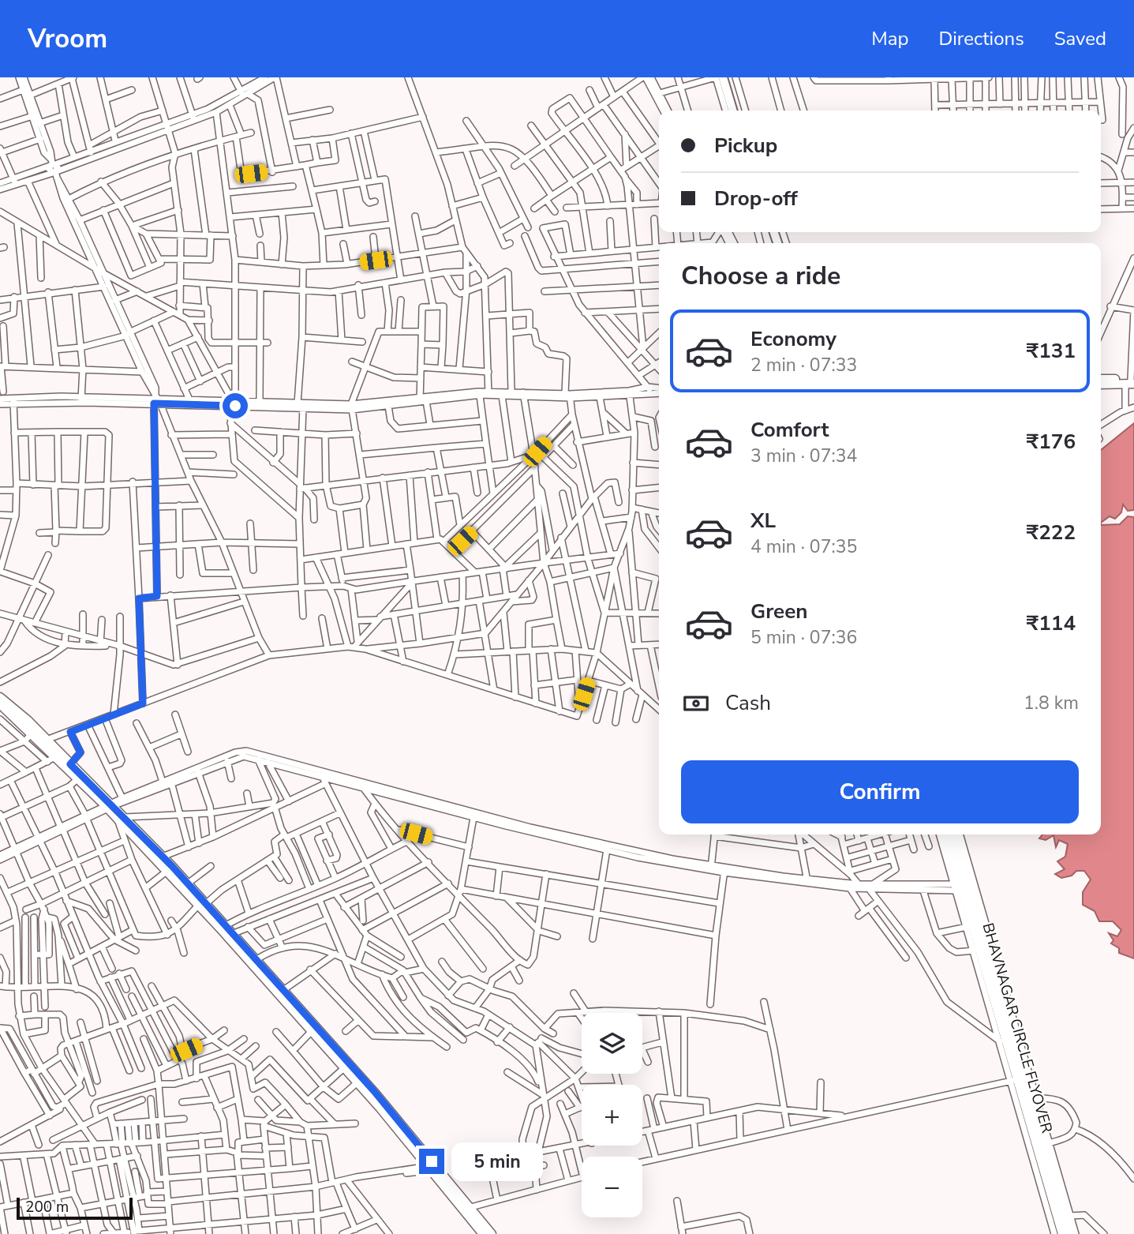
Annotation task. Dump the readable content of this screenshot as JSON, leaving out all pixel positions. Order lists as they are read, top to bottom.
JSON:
{
  "streets": {
    "highway": ["BHAVNAGAR CIRCLE FLYOVER"]
  },
  "scale_bar": "200 m",
  "page": {
    "header": "Vroom",
    "nav": ["Map", "Directions", "Saved"],
    "banner": ["Pickup", "Drop-off"],
    "heading": "Choose a ride",
    "list": [
      {
        "name": "Economy",
        "note": "2 min · 07:33",
        "value": "₹131"
      },
      {
        "name": "Comfort",
        "note": "3 min · 07:34",
        "value": "₹176"
      },
      {
        "name": "XL",
        "note": "4 min · 07:35",
        "value": "₹222"
      },
      {
        "name": "Green",
        "note": "5 min · 07:36",
        "value": "₹114"
      }
    ],
    "pay": ["Cash", "1.8 km"],
    "buttons": "Confirm",
    "map_buttons": ["+", "−"],
    "bubble": "5 min",
    "scale": "200 m"
  }
}
